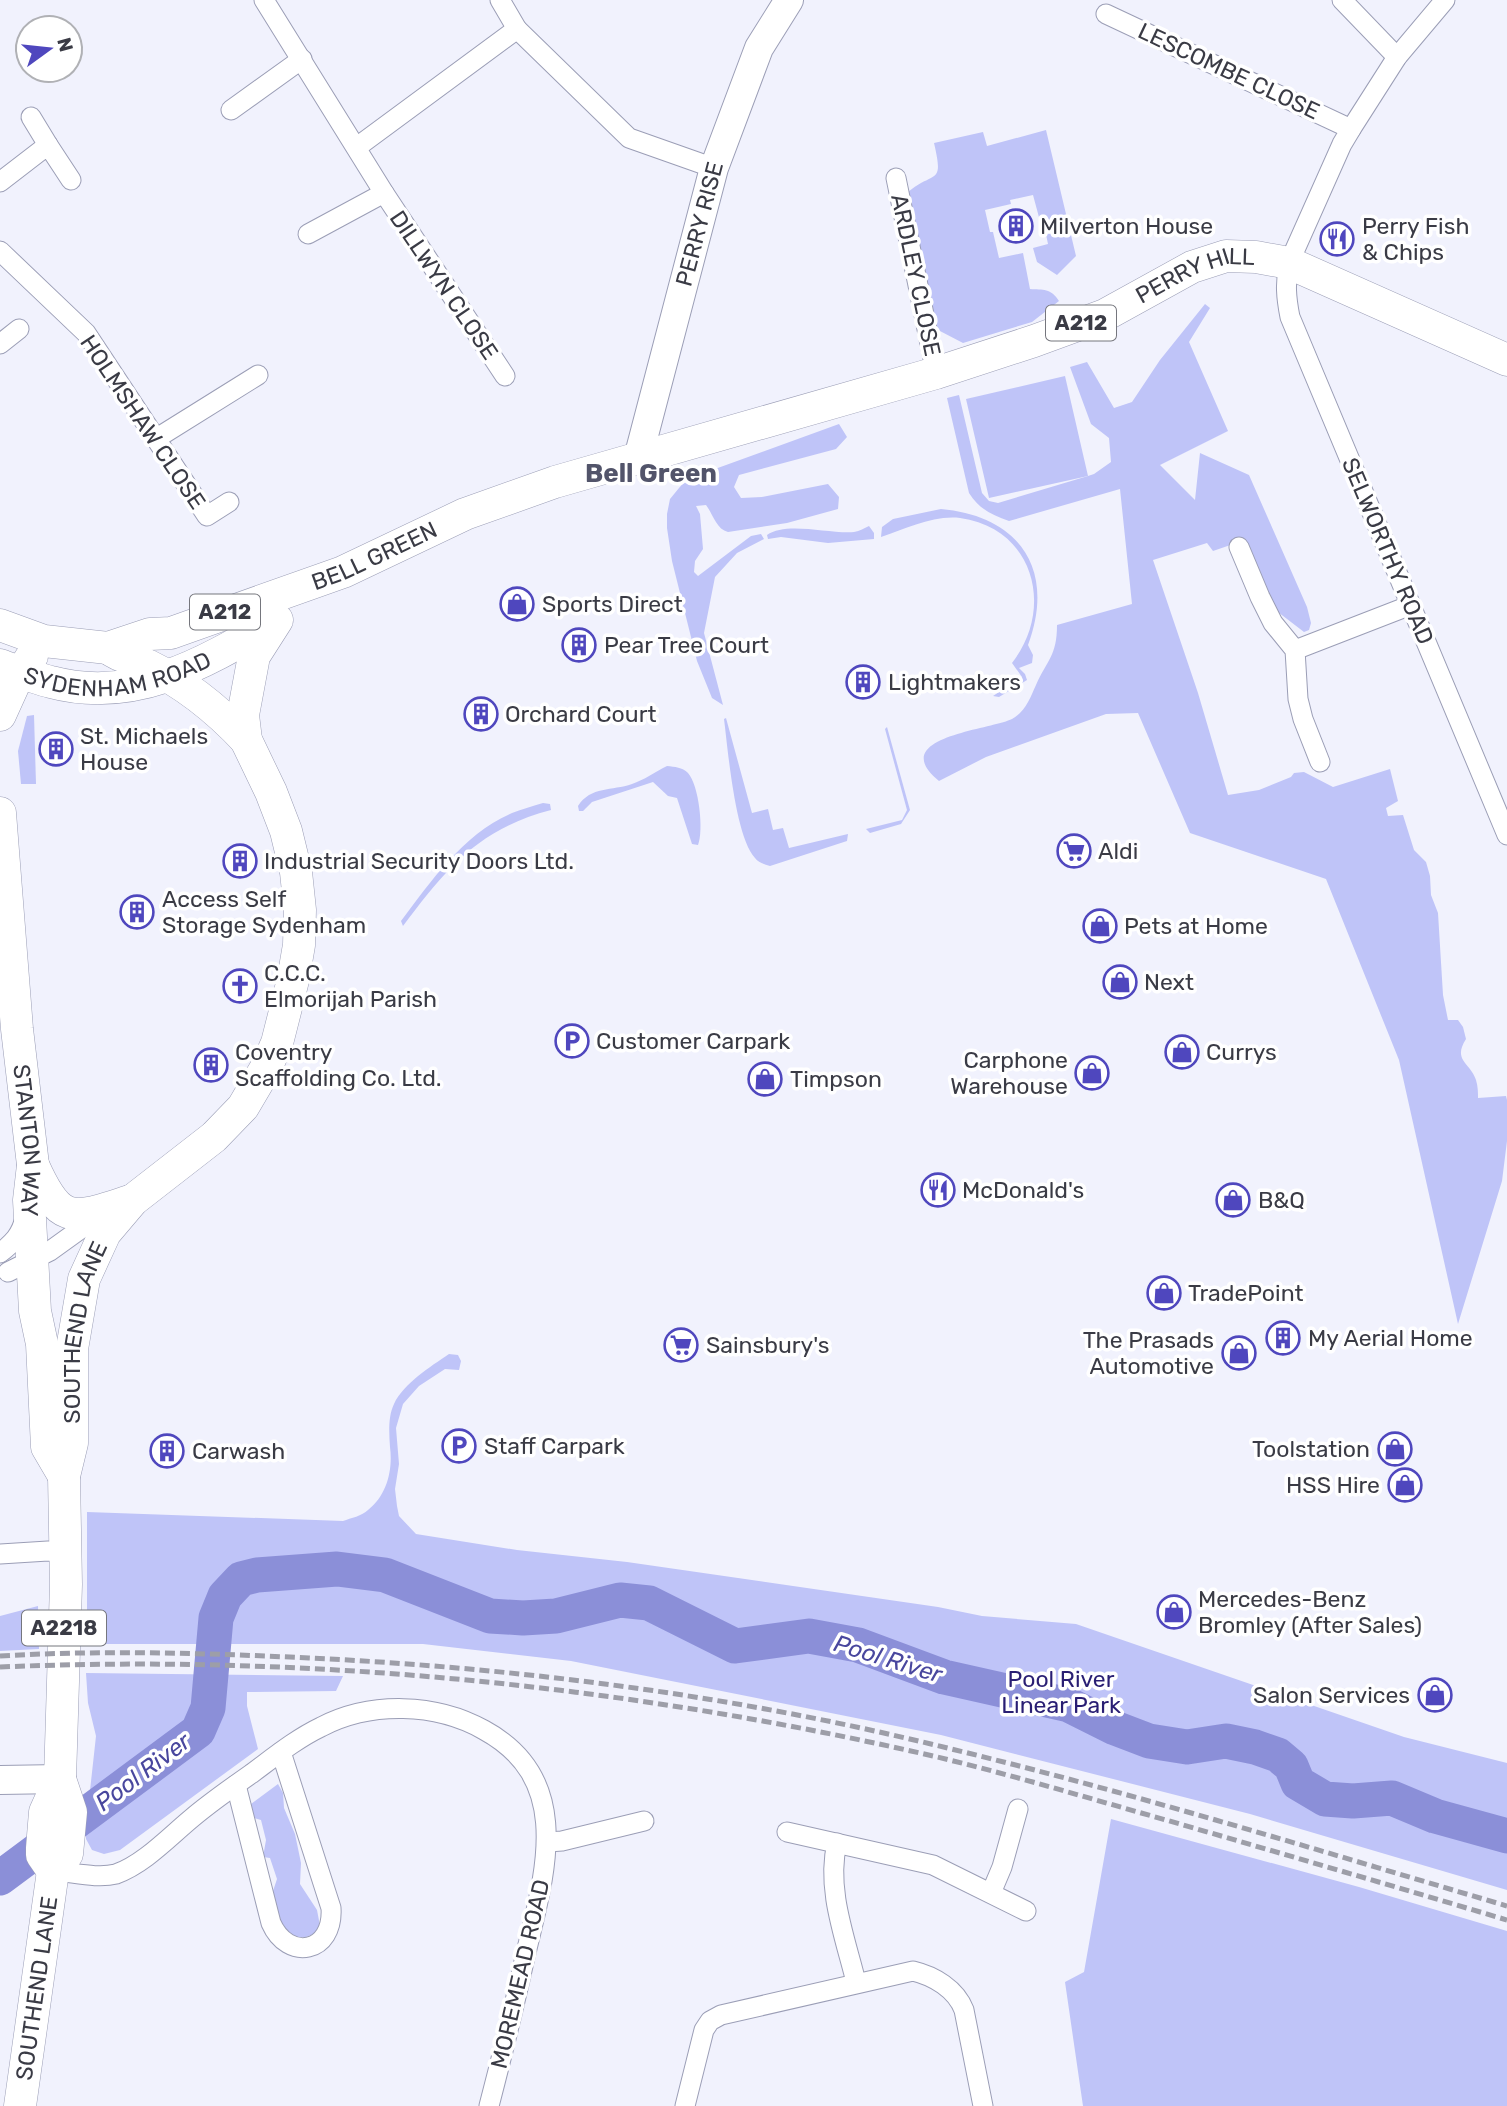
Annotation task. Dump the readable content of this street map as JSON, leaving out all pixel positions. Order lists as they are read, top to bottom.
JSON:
{
  "streets": {
    "main road": [
      "PERRY RISE",
      "PERRY HILL",
      "A212",
      "BELL GREEN",
      "SYDENHAM ROAD",
      "STANTON WAY",
      "SOUTHEND LANE",
      "A2218"
    ],
    "street": [
      "LESCOMBE CLOSE",
      "ARDLEY CLOSE",
      "DILLWYN CLOSE",
      "HOLMSHAW CLOSE",
      "SELWORTHY ROAD",
      "MOREMEAD ROAD"
    ]
  },
  "crossings": [
    ["LESCOMBE CLOSE", "SELWORTHY ROAD"],
    ["PERRY RISE", "PERRY HILL"],
    ["PERRY RISE", "BELL GREEN"],
    ["ARDLEY CLOSE", "PERRY HILL"],
    ["PERRY HILL", "SELWORTHY ROAD"],
    ["PERRY HILL", "BELL GREEN"],
    ["A212", "BELL GREEN"],
    ["A212", "SYDENHAM ROAD"],
    ["A212", "SOUTHEND LANE"],
    ["BELL GREEN", "SOUTHEND LANE"],
    ["SYDENHAM ROAD", "SOUTHEND LANE"],
    ["STANTON WAY", "SOUTHEND LANE"],
    ["SOUTHEND LANE", "MOREMEAD ROAD"]
  ],
  "districts": ["Bell Green"],
  "water": ["Pool River"],
  "parks": ["Pool River Linear Park"],
  "places": {
    "building": [
      "Milverton House",
      "Pear Tree Court",
      "Lightmakers",
      "Orchard Court",
      "St. Michaels House",
      "Industrial Security Doors Ltd.",
      "Access Self Storage Sydenham",
      "Coventry Scaffolding Co. Ltd.",
      "My Aerial Home",
      "Carwash"
    ],
    "restaurant": ["Perry Fish & Chips", "McDonald's"],
    "shop": [
      "Sports Direct",
      "Pets at Home",
      "Next",
      "Currys",
      "Carphone Warehouse",
      "Timpson",
      "B&Q",
      "TradePoint",
      "The Prasads Automotive",
      "Toolstation",
      "HSS Hire",
      "Mercedes-Benz Bromley (After Sales)",
      "Salon Services"
    ],
    "supermarket": ["Aldi", "Sainsbury's"],
    "church": ["C.C.C. Elmorijah Parish"],
    "parking": ["Customer Carpark", "Staff Carpark"]
  },
  "north": "right"
}
